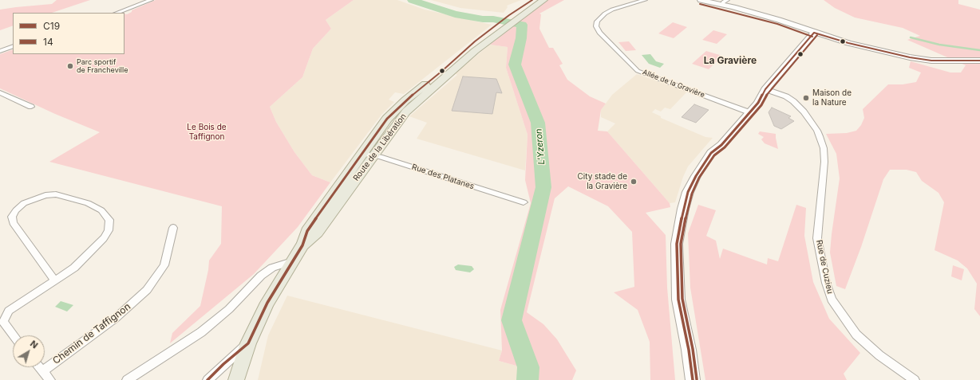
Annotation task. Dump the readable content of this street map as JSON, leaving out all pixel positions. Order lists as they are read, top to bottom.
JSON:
{
  "streets": {
    "main road": ["Route de la Libération"],
    "street": [
      "Allée de la Gravière",
      "Rue des Platanes",
      "Rue de Cuzieu",
      "Chemin de Taffignon"
    ]
  },
  "crossings": [
    ["Route de la Libération", "Rue des Platanes"]
  ],
  "districts": ["La Gravière"],
  "water": ["L'Yzeron"],
  "parks": ["Le Bois de Taffignon"],
  "places": ["Parc sportif de Francheville", "Maison de la Nature", "City stade de la Gravière"],
  "lines": ["transit line C19", "transit line 14"],
  "legend": ["C19", "14"],
  "north": "top right"
}
